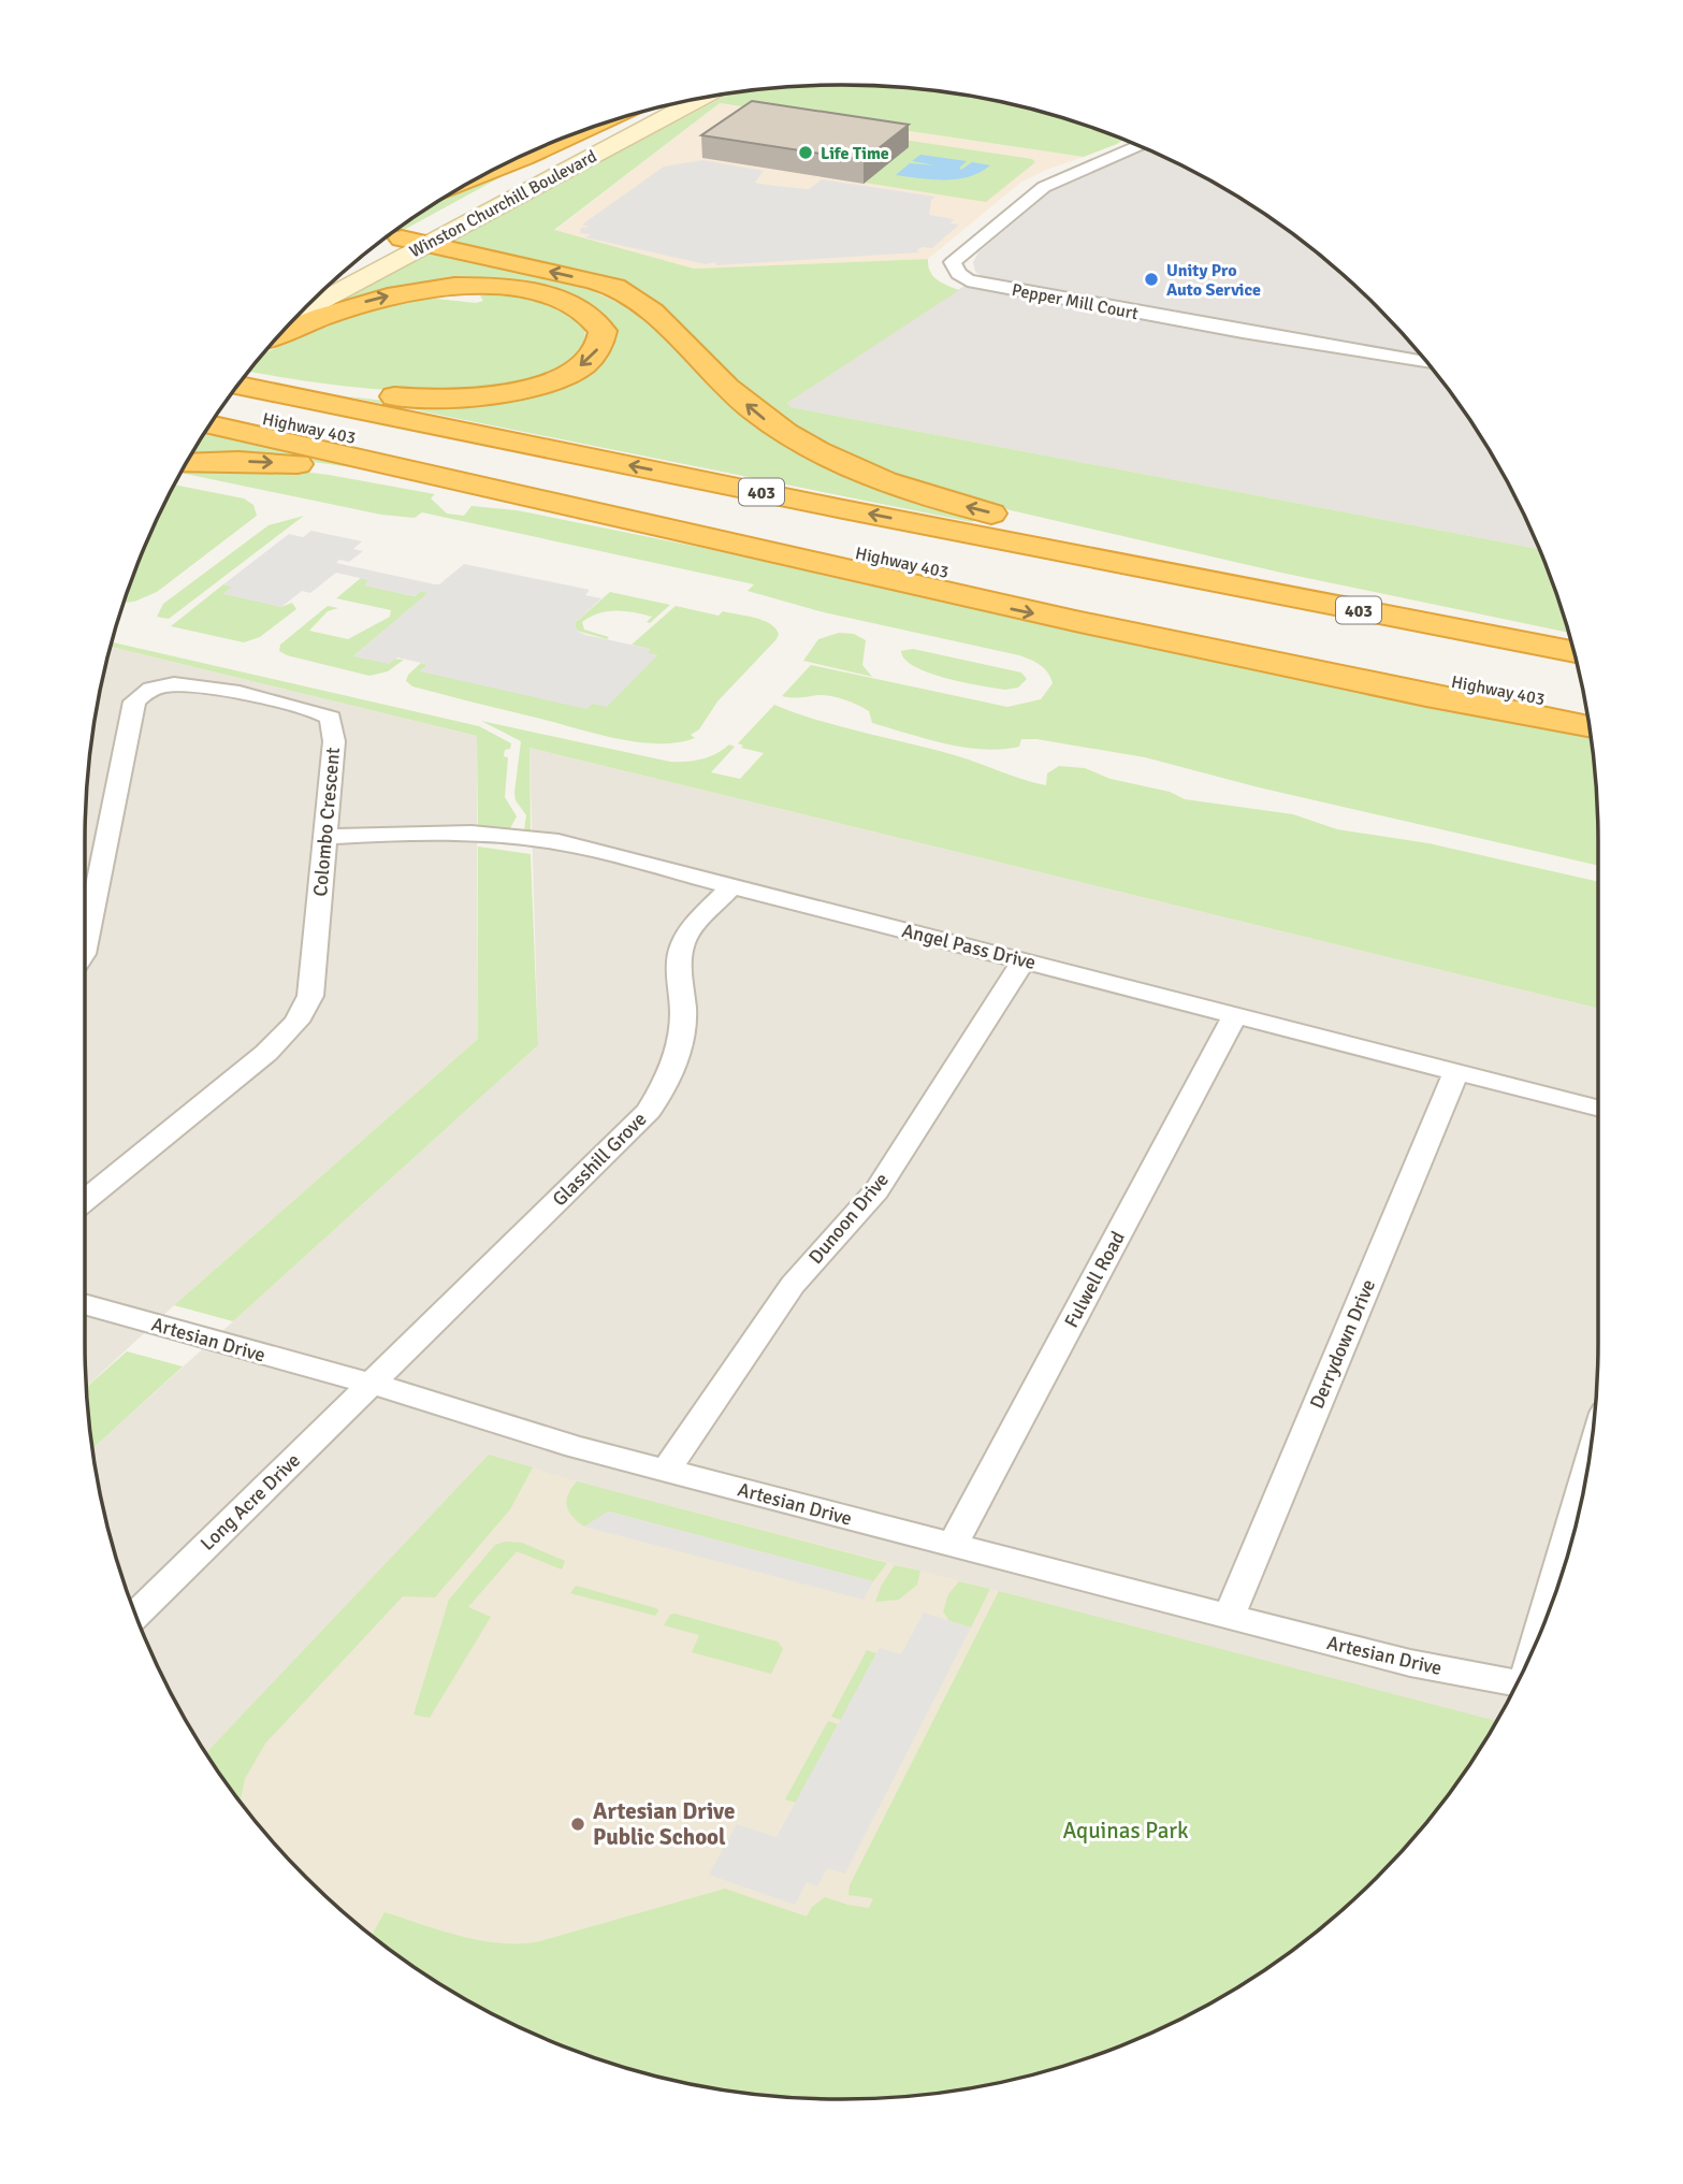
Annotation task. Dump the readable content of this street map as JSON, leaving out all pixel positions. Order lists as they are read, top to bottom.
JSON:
{
  "streets": {
    "highway": ["Highway 403", "403"],
    "main road": ["Winston Churchill Boulevard"],
    "street": [
      "Pepper Mill Court",
      "Colombo Crescent",
      "Angel Pass Drive",
      "Glasshill Grove",
      "Dunoon Drive",
      "Fulwell Road",
      "Artesian Drive",
      "Derrydown Drive",
      "Long Acre Drive"
    ]
  },
  "crossings": [
    ["Colombo Crescent", "Angel Pass Drive"],
    ["Angel Pass Drive", "Glasshill Grove"],
    ["Angel Pass Drive", "Dunoon Drive"],
    ["Angel Pass Drive", "Fulwell Road"],
    ["Angel Pass Drive", "Derrydown Drive"],
    ["Glasshill Grove", "Artesian Drive"],
    ["Glasshill Grove", "Long Acre Drive"],
    ["Dunoon Drive", "Artesian Drive"],
    ["Fulwell Road", "Artesian Drive"],
    ["Artesian Drive", "Derrydown Drive"],
    ["Artesian Drive", "Long Acre Drive"]
  ],
  "parks": ["Aquinas Park"],
  "places": ["Life Time", "Unity Pro Auto Service", "Artesian Drive Public School"]
}
